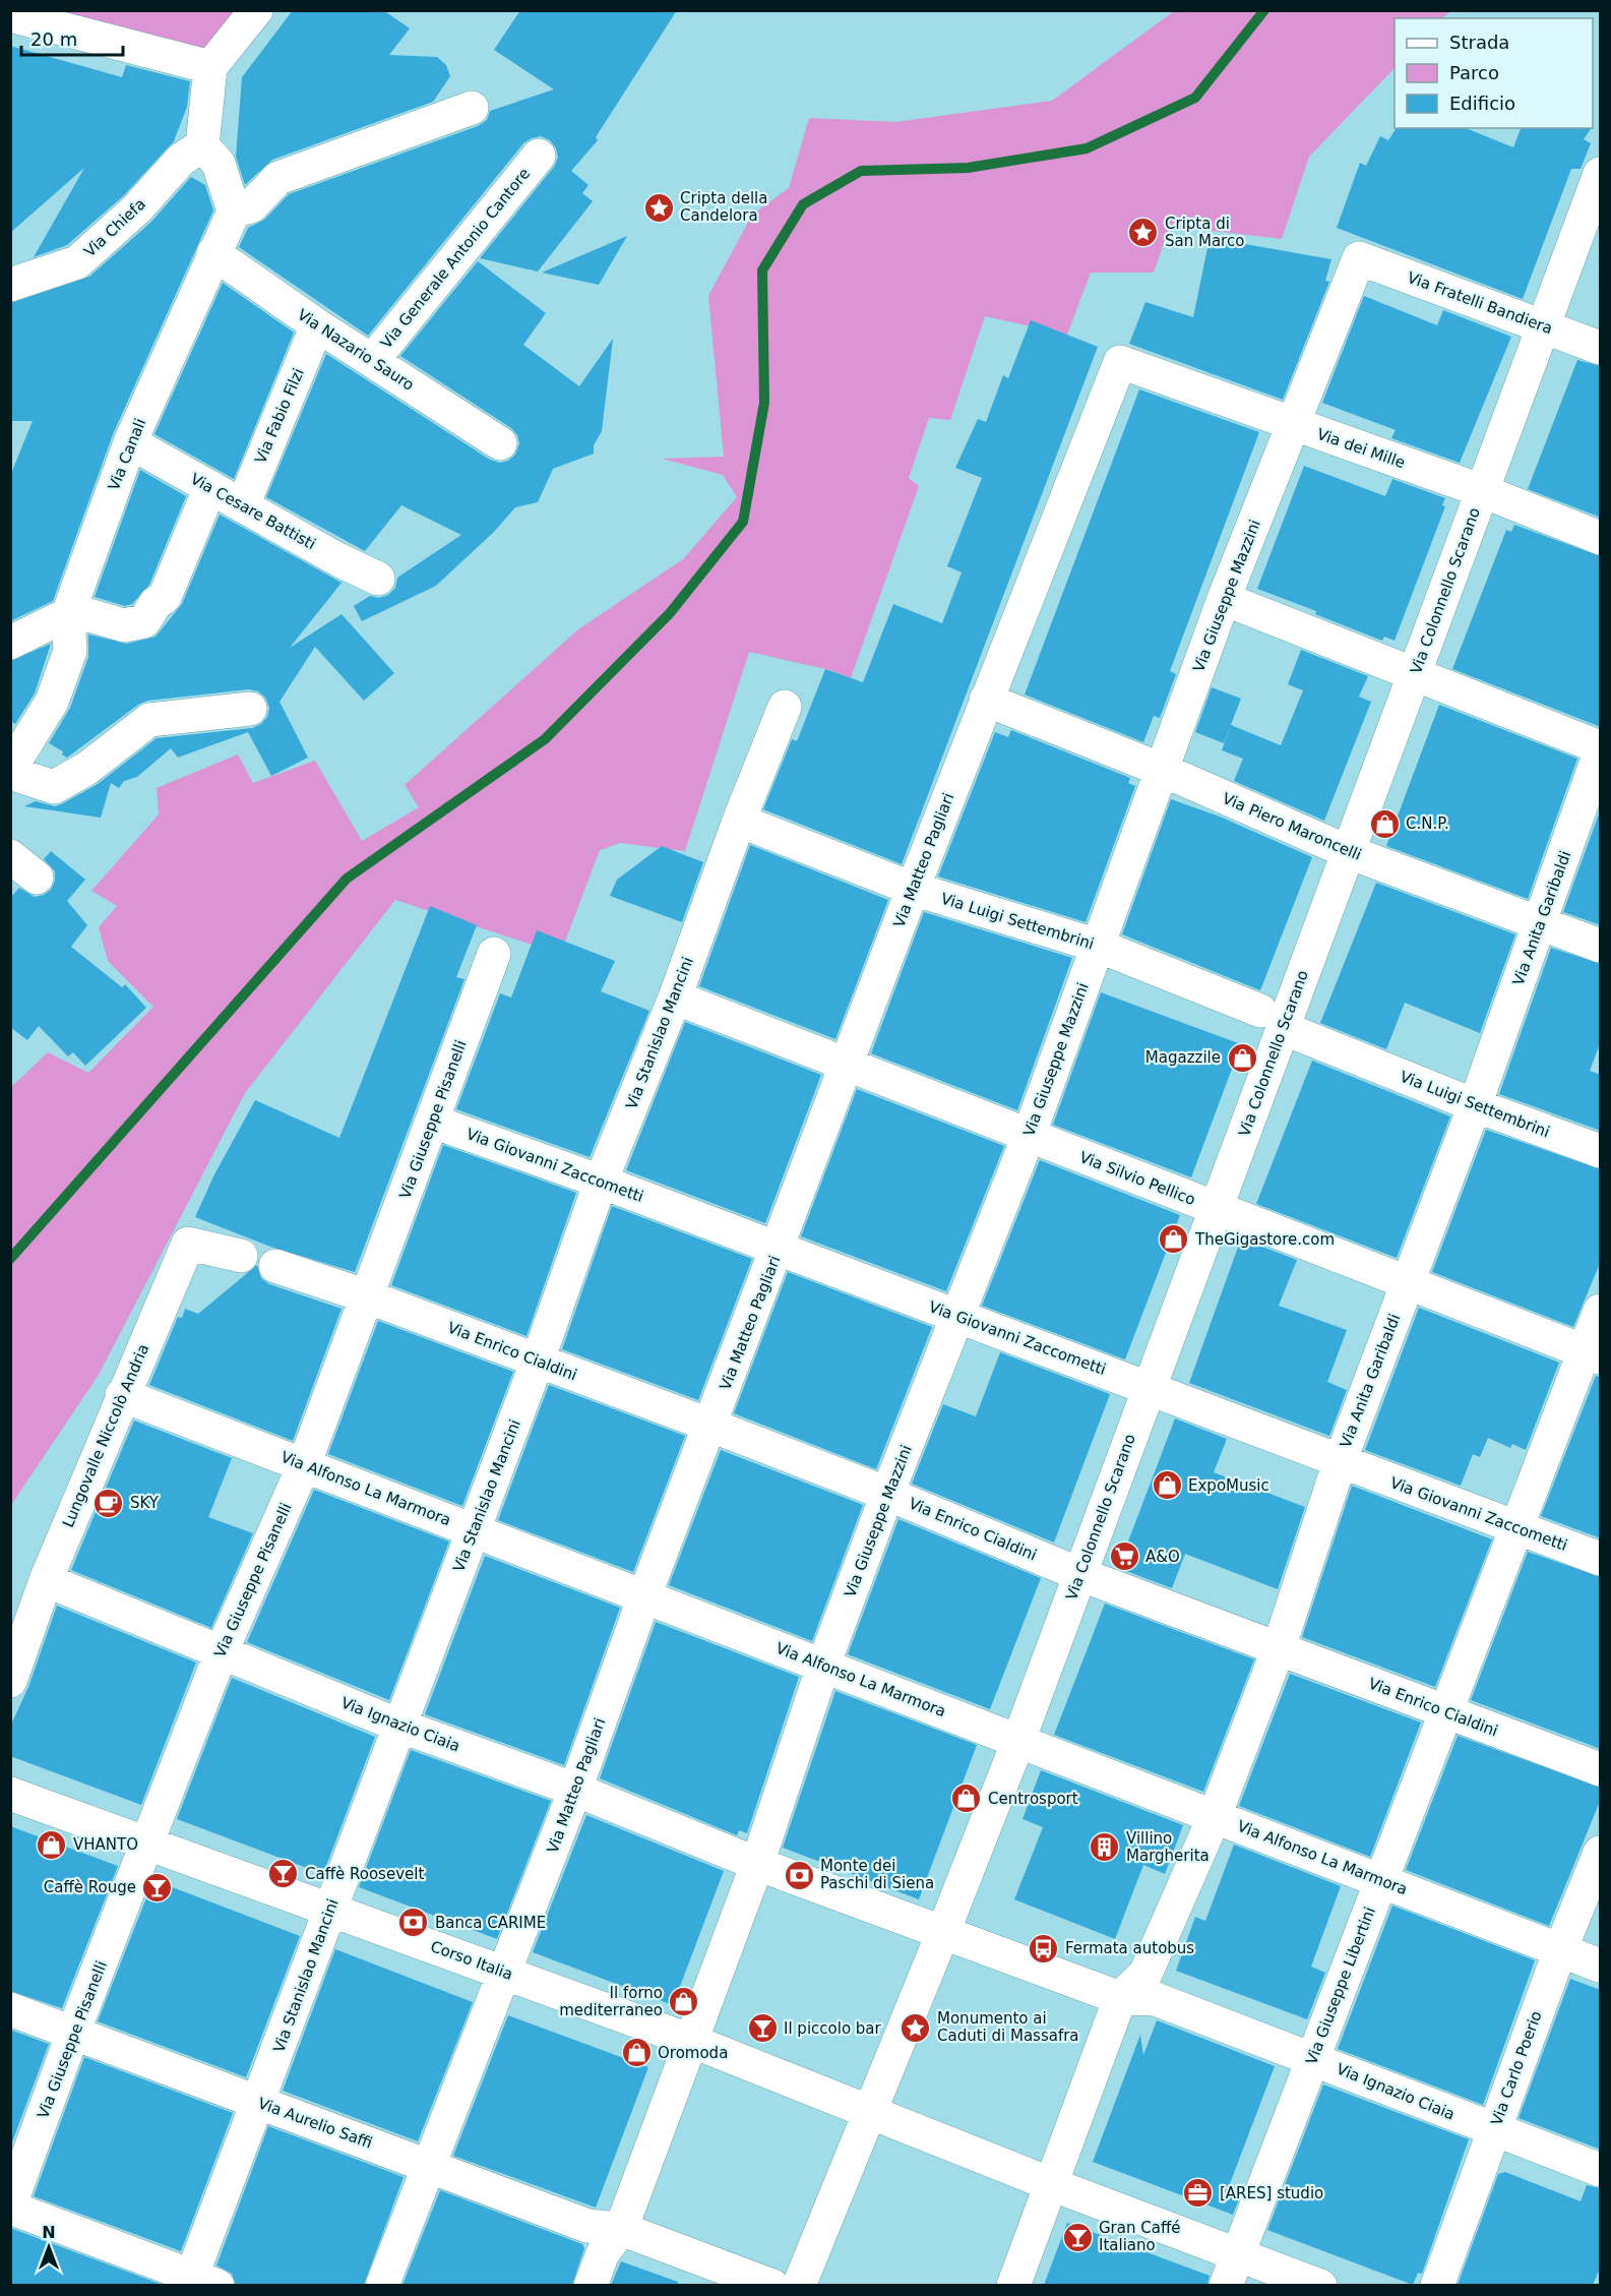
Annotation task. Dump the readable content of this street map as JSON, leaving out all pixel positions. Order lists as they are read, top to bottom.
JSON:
{
  "streets": {
    "street": [
      "Via Chiefa",
      "Via Generale Antonio Cantore",
      "Via Fratelli Bandiera",
      "Via Nazario Sauro",
      "Via Fabio Filzi",
      "Via dei Mille",
      "Via Canali",
      "Via Cesare Battisti",
      "Via Colonnello Scarano",
      "Via Giuseppe Mazzini",
      "Via Piero Maroncelli",
      "Via Matteo Pagliari",
      "Via Anita Garibaldi",
      "Via Luigi Settembrini",
      "Via Stanislao Mancini",
      "Via Giuseppe Pisanelli",
      "Via Giovanni Zaccometti",
      "Via Silvio Pellico",
      "Via Enrico Cialdini",
      "Lungovalle Niccolò Andria",
      "Via Alfonso La Marmora",
      "Via Ignazio Ciaia",
      "Corso Italia",
      "Via Giuseppe Libertini",
      "Via Carlo Poerio",
      "Via Aurelio Saffi"
    ]
  },
  "crossings": [
    ["Via Generale Antonio Cantore", "Via Nazario Sauro"],
    ["Via Fratelli Bandiera", "Via Colonnello Scarano"],
    ["Via Fratelli Bandiera", "Via Giuseppe Mazzini"],
    ["Via Nazario Sauro", "Via Fabio Filzi"],
    ["Via Nazario Sauro", "Via Canali"],
    ["Via Fabio Filzi", "Via Cesare Battisti"],
    ["Via dei Mille", "Via Colonnello Scarano"],
    ["Via dei Mille", "Via Giuseppe Mazzini"],
    ["Via dei Mille", "Via Matteo Pagliari"],
    ["Via Canali", "Via Cesare Battisti"],
    ["Via Colonnello Scarano", "Via Piero Maroncelli"],
    ["Via Colonnello Scarano", "Via Luigi Settembrini"],
    ["Via Colonnello Scarano", "Via Giovanni Zaccometti"],
    ["Via Colonnello Scarano", "Via Silvio Pellico"],
    ["Via Colonnello Scarano", "Via Enrico Cialdini"],
    ["Via Colonnello Scarano", "Via Alfonso La Marmora"],
    ["Via Colonnello Scarano", "Via Ignazio Ciaia"],
    ["Via Colonnello Scarano", "Corso Italia"],
    ["Via Giuseppe Mazzini", "Via Piero Maroncelli"],
    ["Via Giuseppe Mazzini", "Via Luigi Settembrini"],
    ["Via Giuseppe Mazzini", "Via Giovanni Zaccometti"],
    ["Via Giuseppe Mazzini", "Via Silvio Pellico"],
    ["Via Giuseppe Mazzini", "Via Enrico Cialdini"],
    ["Via Giuseppe Mazzini", "Via Alfonso La Marmora"],
    ["Via Giuseppe Mazzini", "Via Ignazio Ciaia"],
    ["Via Giuseppe Mazzini", "Corso Italia"],
    ["Via Giuseppe Mazzini", "Via Aurelio Saffi"],
    ["Via Piero Maroncelli", "Via Matteo Pagliari"],
    ["Via Piero Maroncelli", "Via Anita Garibaldi"],
    ["Via Matteo Pagliari", "Via Luigi Settembrini"],
    ["Via Matteo Pagliari", "Via Giovanni Zaccometti"],
    ["Via Matteo Pagliari", "Via Silvio Pellico"],
    ["Via Matteo Pagliari", "Via Enrico Cialdini"],
    ["Via Matteo Pagliari", "Via Alfonso La Marmora"],
    ["Via Matteo Pagliari", "Via Ignazio Ciaia"],
    ["Via Matteo Pagliari", "Corso Italia"],
    ["Via Matteo Pagliari", "Via Aurelio Saffi"],
    ["Via Anita Garibaldi", "Via Luigi Settembrini"],
    ["Via Anita Garibaldi", "Via Giovanni Zaccometti"],
    ["Via Anita Garibaldi", "Via Silvio Pellico"],
    ["Via Anita Garibaldi", "Via Enrico Cialdini"],
    ["Via Anita Garibaldi", "Via Alfonso La Marmora"],
    ["Via Anita Garibaldi", "Via Ignazio Ciaia"],
    ["Via Luigi Settembrini", "Via Stanislao Mancini"],
    ["Via Stanislao Mancini", "Via Giovanni Zaccometti"],
    ["Via Stanislao Mancini", "Via Silvio Pellico"],
    ["Via Stanislao Mancini", "Via Enrico Cialdini"],
    ["Via Stanislao Mancini", "Via Alfonso La Marmora"],
    ["Via Stanislao Mancini", "Via Ignazio Ciaia"],
    ["Via Stanislao Mancini", "Corso Italia"],
    ["Via Stanislao Mancini", "Via Aurelio Saffi"],
    ["Via Giuseppe Pisanelli", "Via Giovanni Zaccometti"],
    ["Via Giuseppe Pisanelli", "Via Enrico Cialdini"],
    ["Via Giuseppe Pisanelli", "Via Alfonso La Marmora"],
    ["Via Giuseppe Pisanelli", "Via Ignazio Ciaia"],
    ["Via Giuseppe Pisanelli", "Corso Italia"],
    ["Via Giuseppe Pisanelli", "Via Aurelio Saffi"],
    ["Via Giovanni Zaccometti", "Via Giuseppe Libertini"],
    ["Via Silvio Pellico", "Via Giuseppe Libertini"],
    ["Via Enrico Cialdini", "Via Giuseppe Libertini"],
    ["Lungovalle Niccolò Andria", "Via Alfonso La Marmora"],
    ["Lungovalle Niccolò Andria", "Via Ignazio Ciaia"],
    ["Via Alfonso La Marmora", "Via Giuseppe Libertini"],
    ["Via Alfonso La Marmora", "Via Carlo Poerio"],
    ["Via Ignazio Ciaia", "Via Giuseppe Libertini"],
    ["Via Ignazio Ciaia", "Via Carlo Poerio"],
    ["Corso Italia", "Via Giuseppe Libertini"]
  ],
  "places": {
    "place": ["Cripta della Candelora", "Cripta di San Marco", "Monumento ai Caduti di Massafra"],
    "shop": [
      "C.N.P.",
      "Magazzile",
      "TheGigastore.com",
      "ExpoMusic",
      "Centrosport",
      "VHANTO",
      "Il forno mediterraneo",
      "Oromoda"
    ],
    "cafe": ["SKY"],
    "supermarket": ["A&O"],
    "building": ["Villino Margherita"],
    "bar": [
      "Caffè Roosevelt",
      "Caffè Rouge",
      "Il piccolo bar",
      "Gran Caffé Italiano"
    ],
    "bank": ["Monte dei Paschi di Siena", "Banca CARIME"],
    "bus stop": ["Fermata autobus"],
    "office": ["[ARES] studio"]
  },
  "legend": ["Strada", "Parco", "Edificio"],
  "scale_bar": "20 m",
  "north": "top"
}
